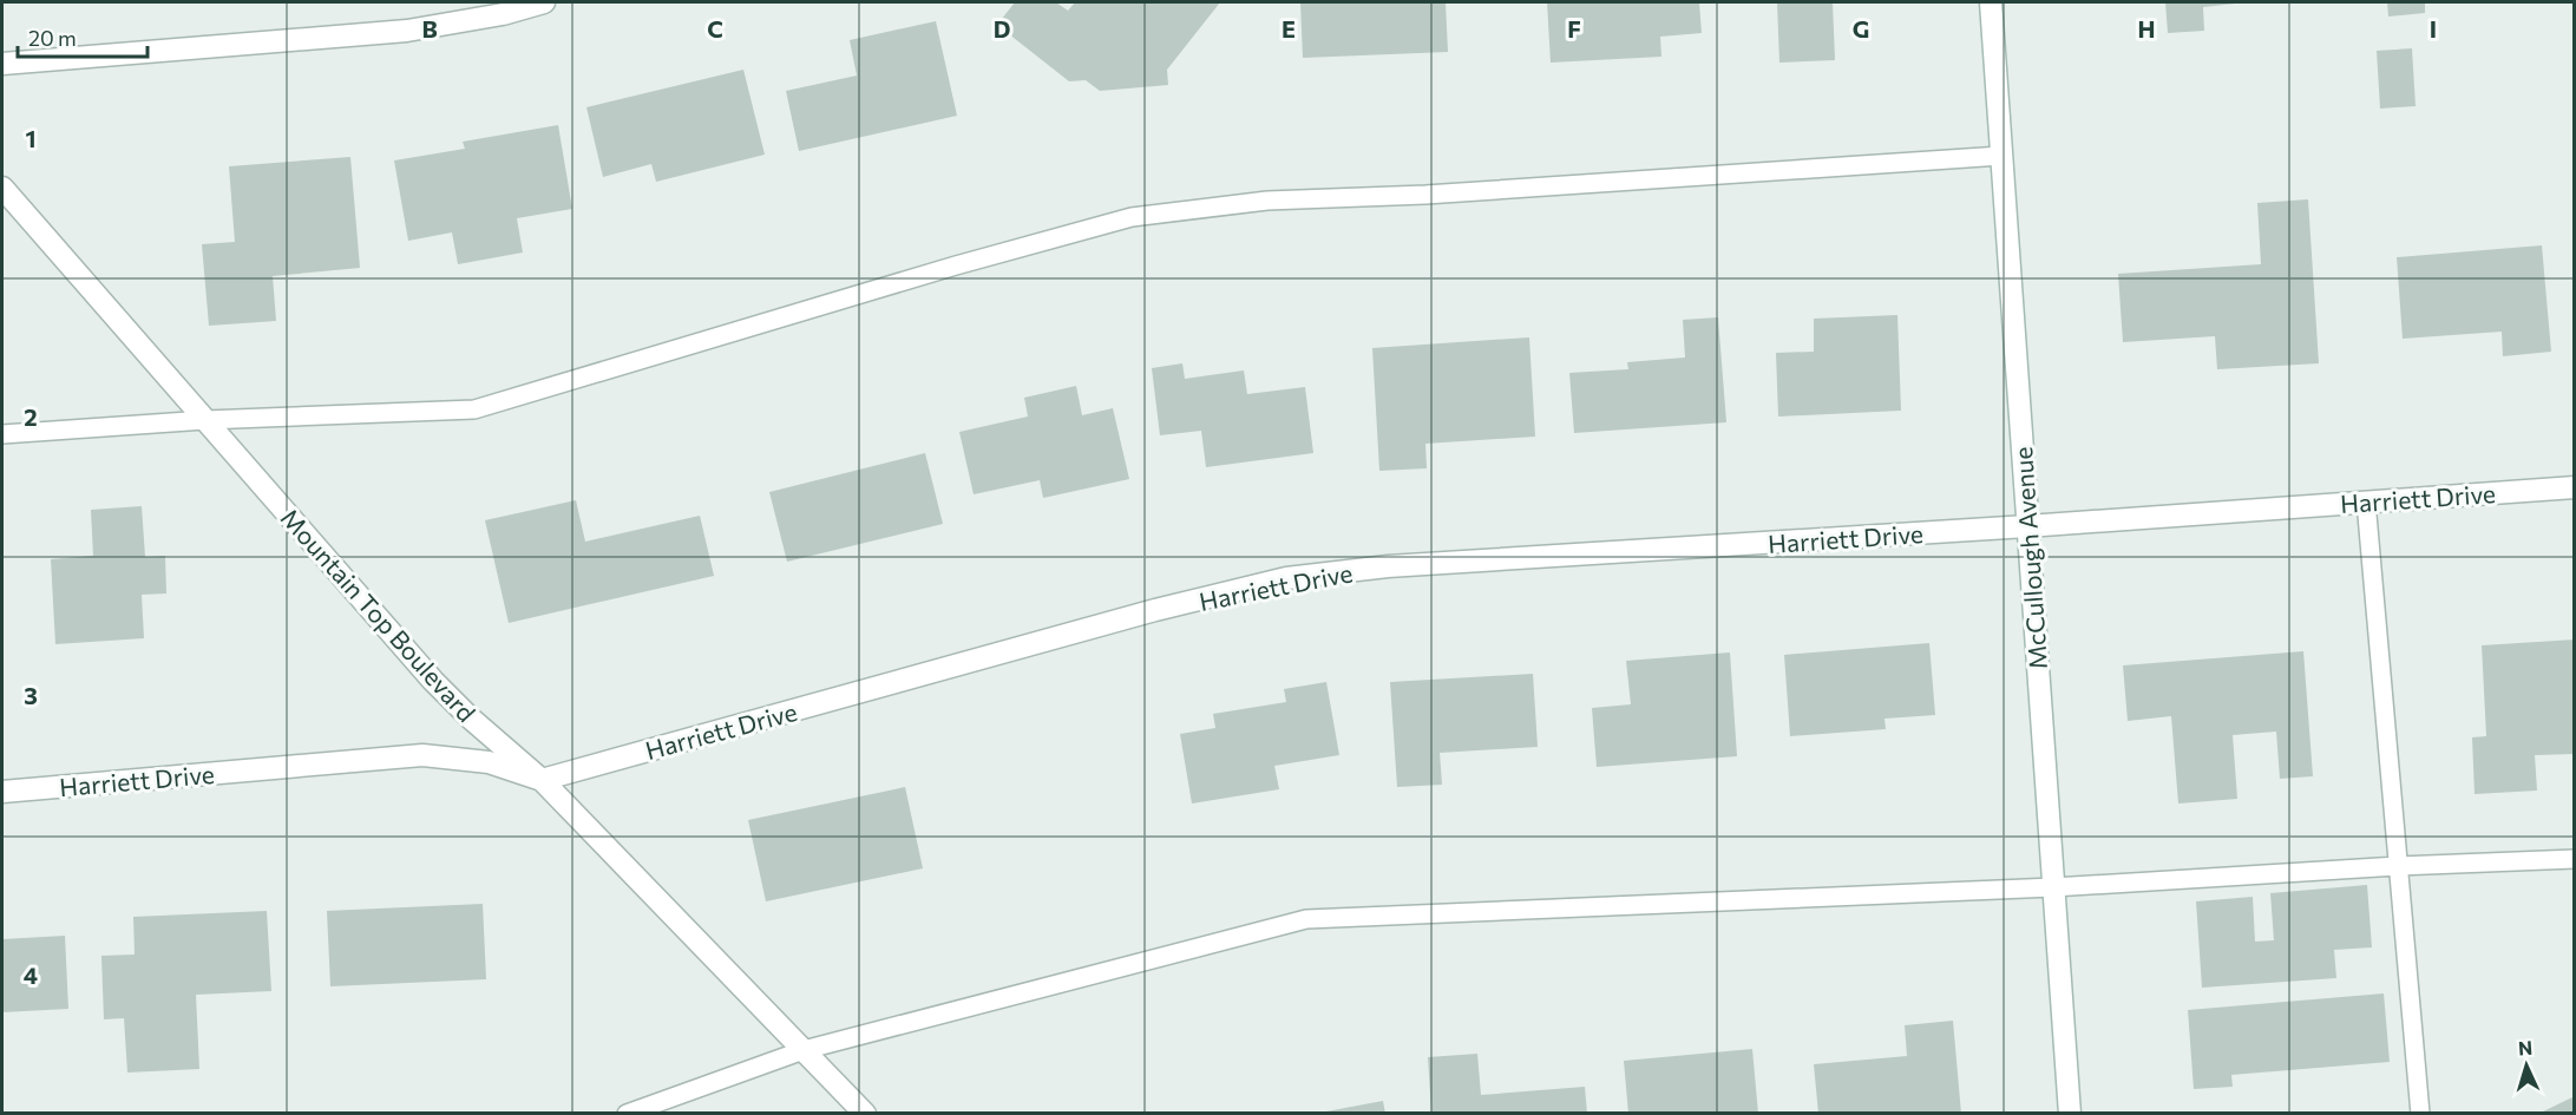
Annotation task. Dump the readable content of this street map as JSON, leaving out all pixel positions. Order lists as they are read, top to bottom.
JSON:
{
  "streets": {
    "street": ["Harriett Drive", "McCullough Avenue", "Mountain Top Boulevard"]
  },
  "crossings": [
    ["Harriett Drive", "McCullough Avenue"],
    ["Harriett Drive", "Mountain Top Boulevard"]
  ],
  "scale_bar": "20 m",
  "north": "top",
  "grid": {
    "columns": [
      "B",
      "C",
      "D",
      "E",
      "F",
      "G",
      "H",
      "I"
    ],
    "rows": [
      "1",
      "2",
      "3",
      "4"
    ]
  }
}
